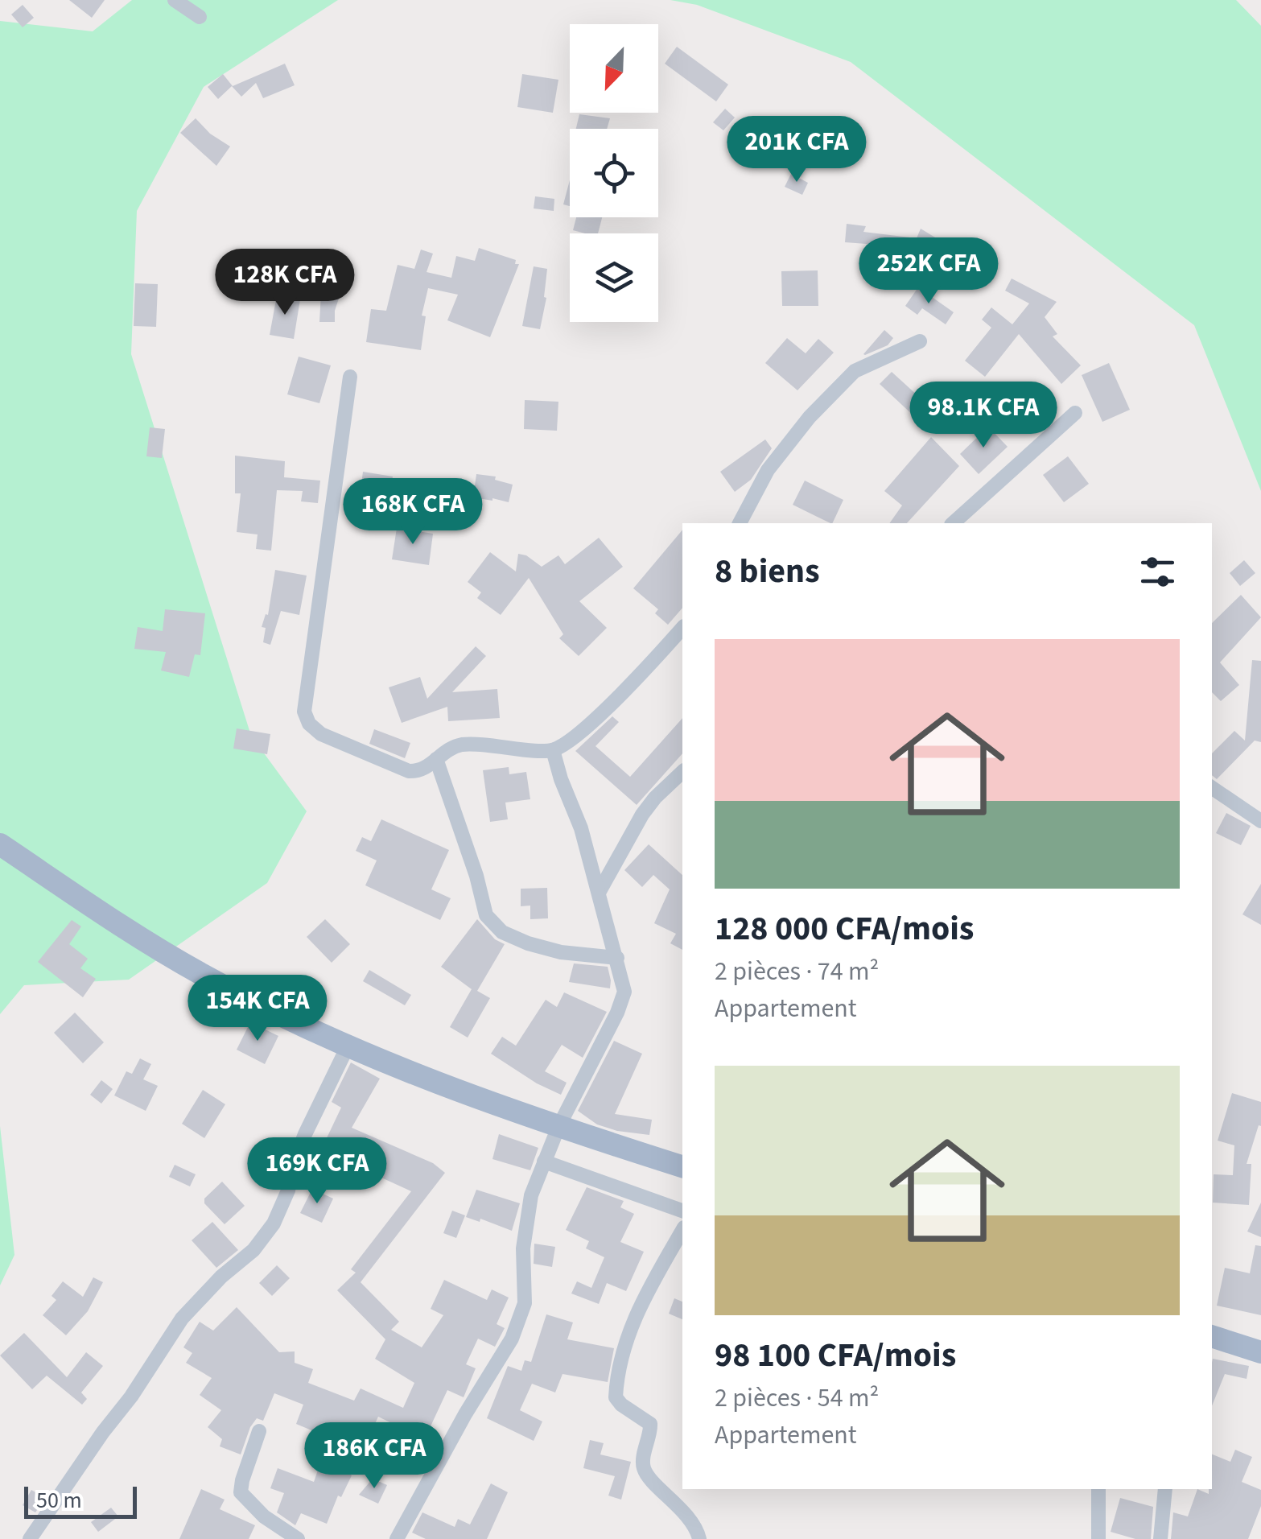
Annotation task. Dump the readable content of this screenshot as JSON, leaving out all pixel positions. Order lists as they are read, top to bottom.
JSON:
{
  "scale_bar": "50 m",
  "north": "bottom left",
  "page": {
    "price": [
      "201K CFA",
      "252K CFA",
      "128K CFA",
      "98.1K CFA",
      "168K CFA",
      "154K CFA",
      "169K CFA",
      "186K CFA"
    ],
    "heading": "8 biens",
    "list": [
      {
        "name": "128 000 CFA/mois",
        "note": "2 pièces · 74 m² · Appartement"
      },
      {
        "name": "98 100 CFA/mois",
        "note": "2 pièces · 54 m² · Appartement"
      }
    ],
    "scale": "50 m"
  }
}
